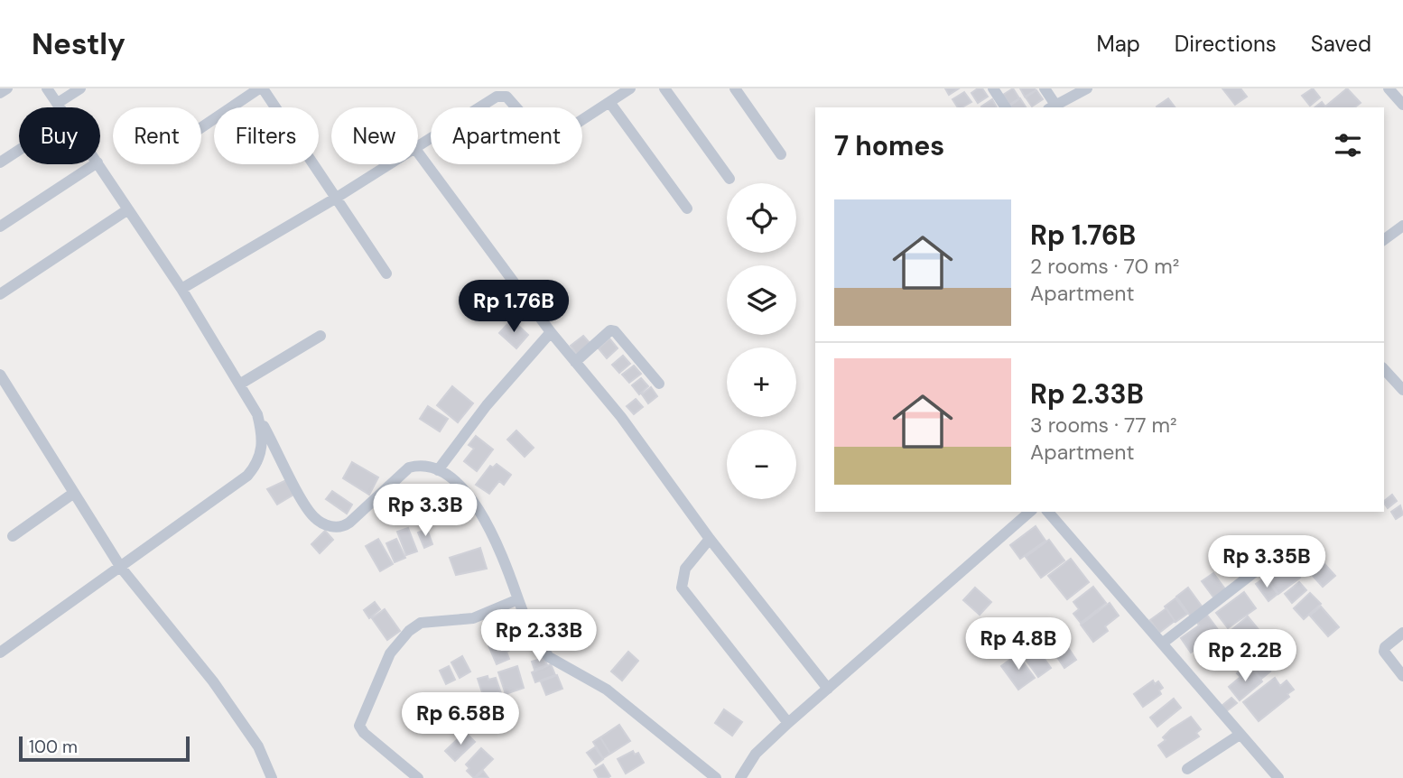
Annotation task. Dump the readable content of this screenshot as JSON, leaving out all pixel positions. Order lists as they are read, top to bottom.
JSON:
{
  "scale_bar": "100 m",
  "page": {
    "header": "Nestly",
    "nav": ["Map", "Directions", "Saved"],
    "chip": [
      "Buy",
      "Rent",
      "Filters",
      "New",
      "Apartment"
    ],
    "heading": "7 homes",
    "map_buttons": ["+", "−"],
    "list": [
      {
        "name": "Rp 1.76B",
        "note": "2 rooms · 70 m² · Apartment"
      },
      {
        "name": "Rp 2.33B",
        "note": "3 rooms · 77 m² · Apartment"
      }
    ],
    "price": [
      "Rp 1.76B",
      "Rp 3.3B",
      "Rp 3.35B",
      "Rp 2.33B",
      "Rp 4.8B",
      "Rp 2.2B",
      "Rp 6.58B"
    ],
    "scale": "100 m"
  }
}
